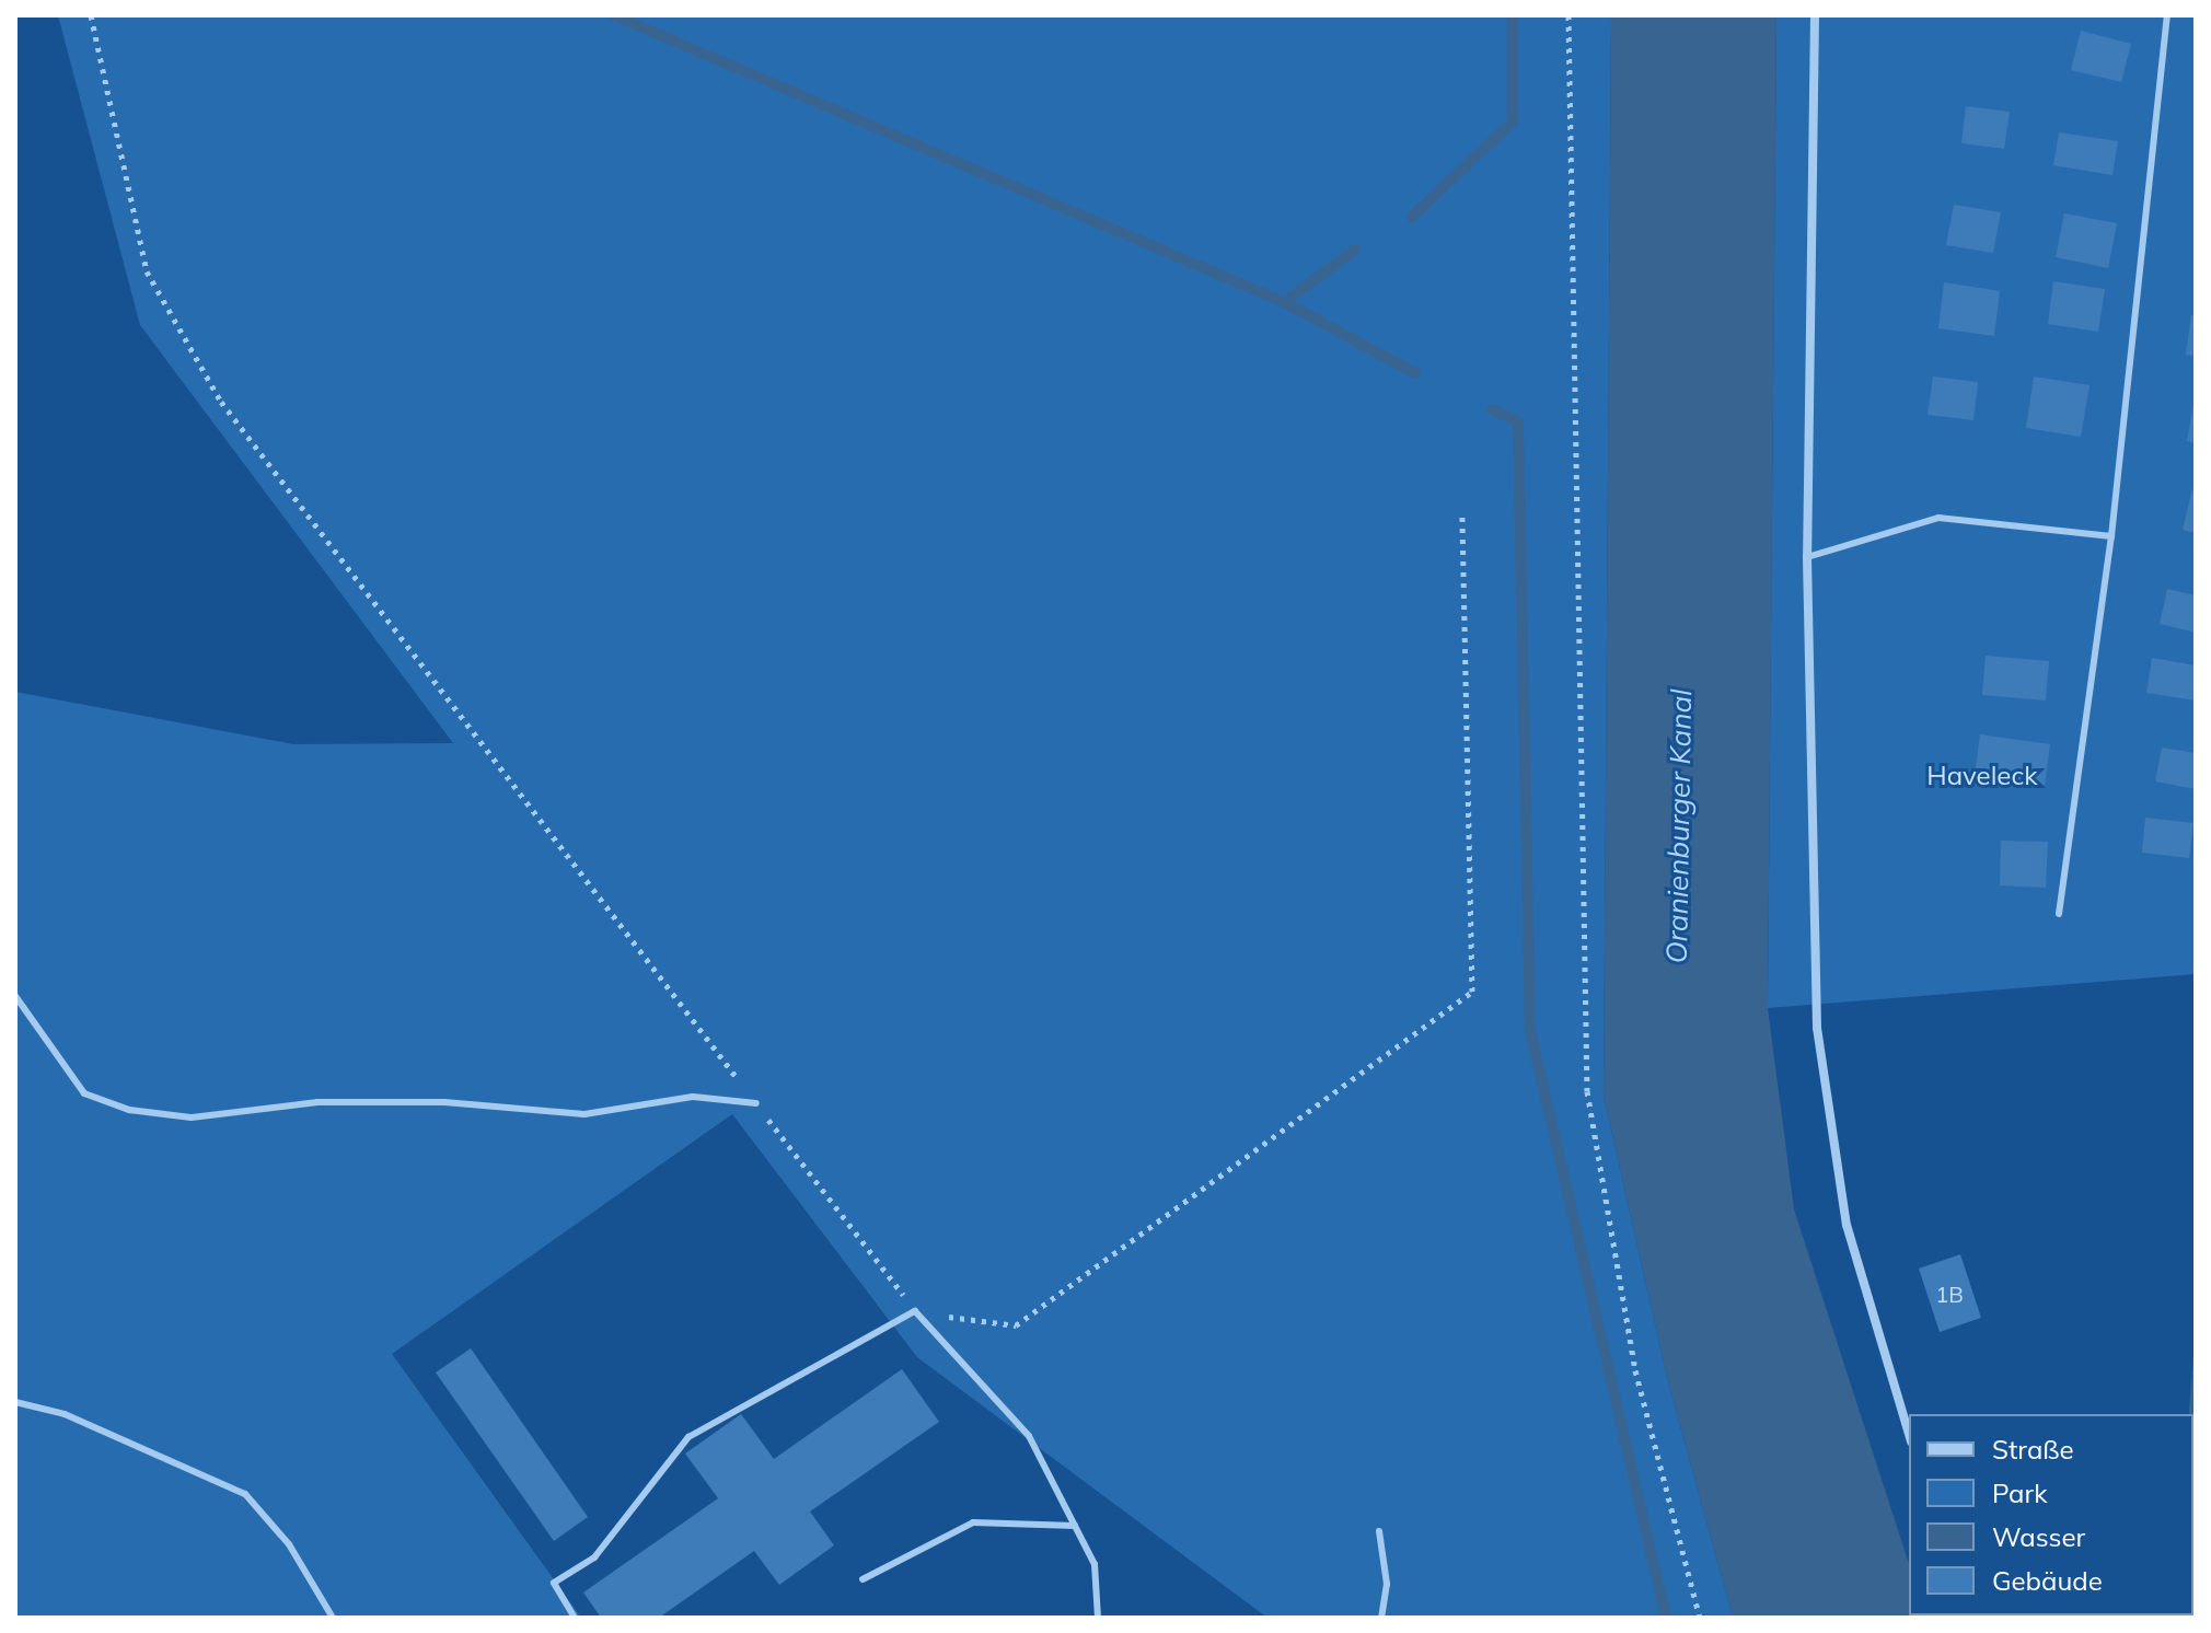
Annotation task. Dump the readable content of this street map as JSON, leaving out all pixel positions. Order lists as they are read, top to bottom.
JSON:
{
  "water": ["Oranienburger Kanal"],
  "parks": ["Haveleck"],
  "house_numbers": ["1B"],
  "legend": [
    "Straße",
    "Park",
    "Wasser",
    "Gebäude"
  ]
}
